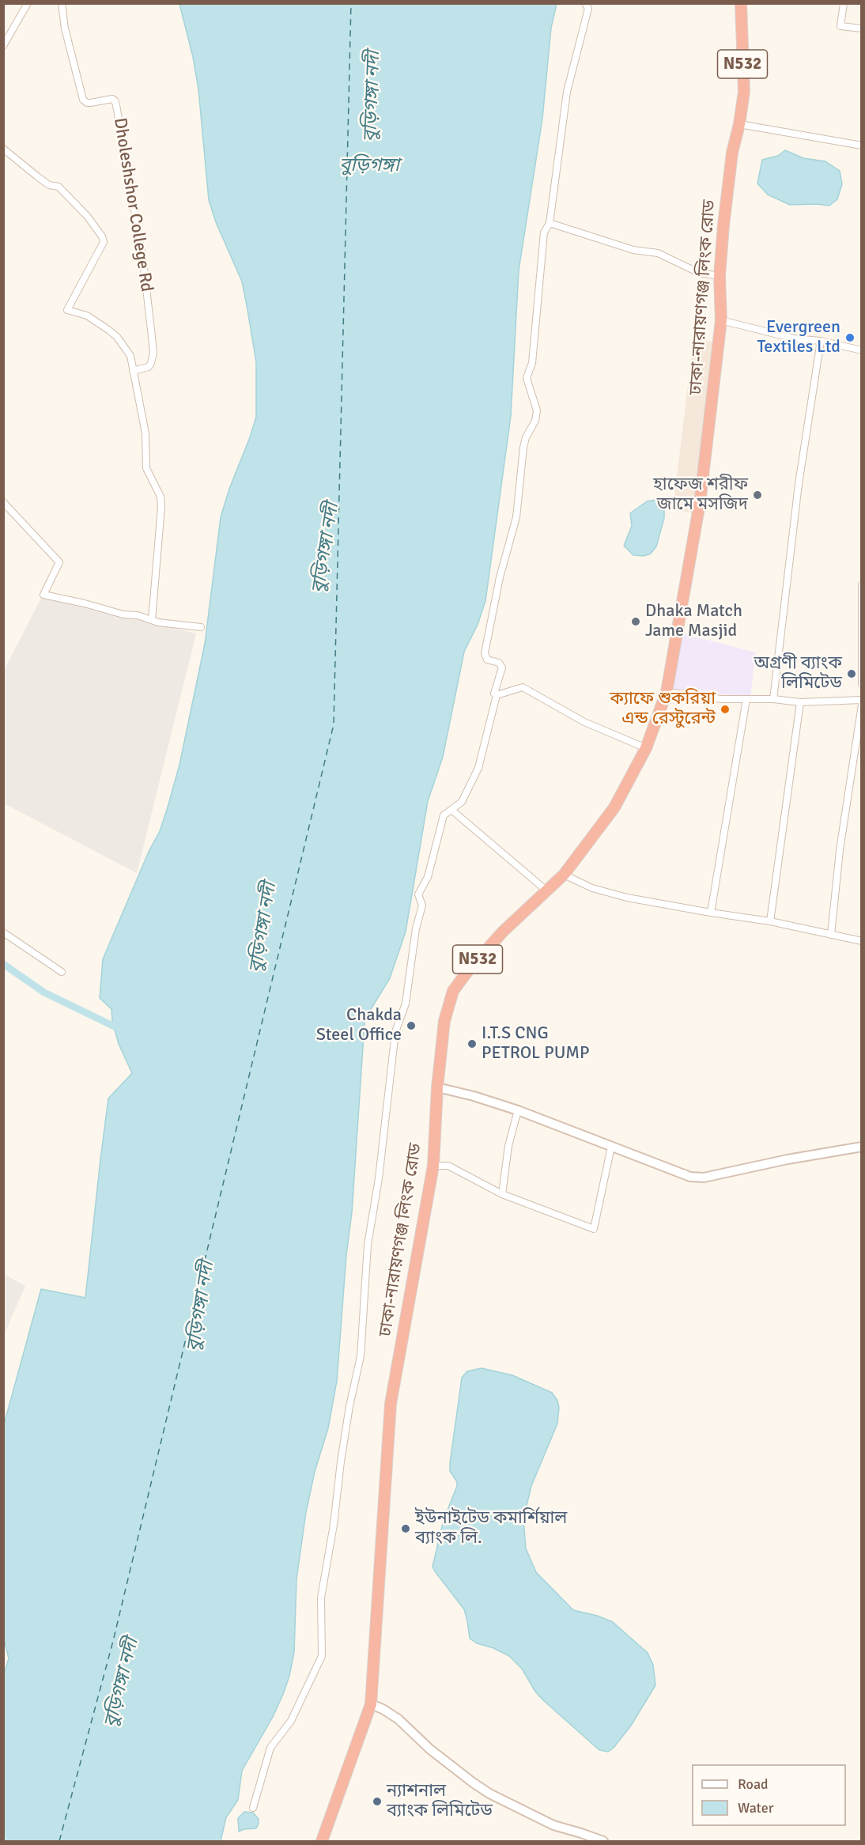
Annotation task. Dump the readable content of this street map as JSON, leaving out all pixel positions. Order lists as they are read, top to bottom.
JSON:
{
  "streets": {
    "highway": ["N532", "ঢাকা-নারায়ণগঞ্জ লিংক রোড"],
    "street": ["Dholeshshor College Rd"]
  },
  "water": ["বুড়িগঙ্গা নদী", "বুড়িগঙ্গা"],
  "places": [
    "Evergreen Textiles Ltd",
    "হাফেজ শরীফ জামে মসজিদ",
    "Dhaka Match Jame Masjid",
    "অগ্রণী ব্যাংক লিমিটেড",
    "ক্যাফে শুকরিয়া এন্ড রেস্টুরেন্ট",
    "Chakda Steel Office",
    "I.T.S CNG PETROL PUMP",
    "ইউনাইটেড কমার্শিয়াল ব্যাংক লি.",
    "ন্যাশনাল ব্যাংক লিমিটেড"
  ],
  "legend": ["Road", "Water"]
}
